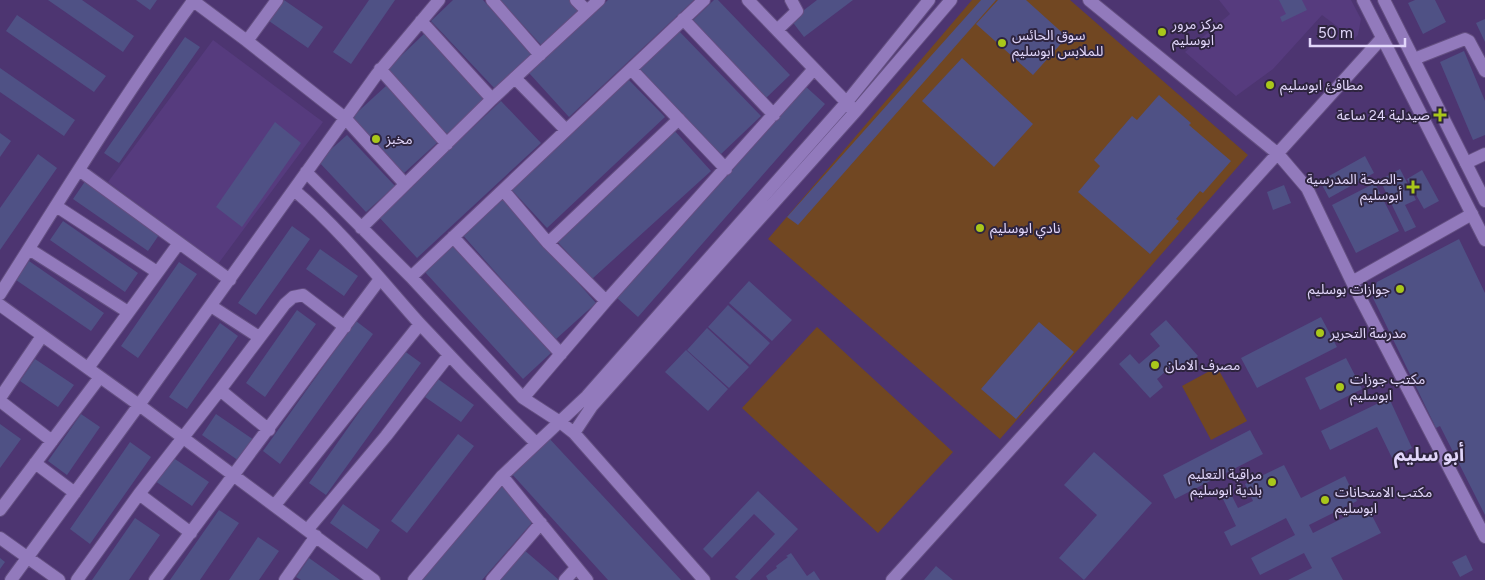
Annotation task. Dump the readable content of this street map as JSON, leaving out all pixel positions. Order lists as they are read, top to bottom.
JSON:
{
  "districts": ["أبو سليم"],
  "places": {
    "other": [
      "مركز مرور ابوسليم",
      "سوق الحائس للملابس ابوسليم",
      "مطافئ ابوسليم",
      "مخبز",
      "نادي ابوسليم",
      "جوازات بوسليم",
      "مدرسة التحرير",
      "مصرف الامان",
      "مكتب جوزات ابوسليم",
      "مراقبة التعليم بلدية ابوسليم",
      "مكتب الامتحانات ابوسليم"
    ],
    "health": ["صيدلية 24 ساعة", "الصحة المدرسية- أبوسليم"]
  },
  "scale_bar": "50 m"
}
